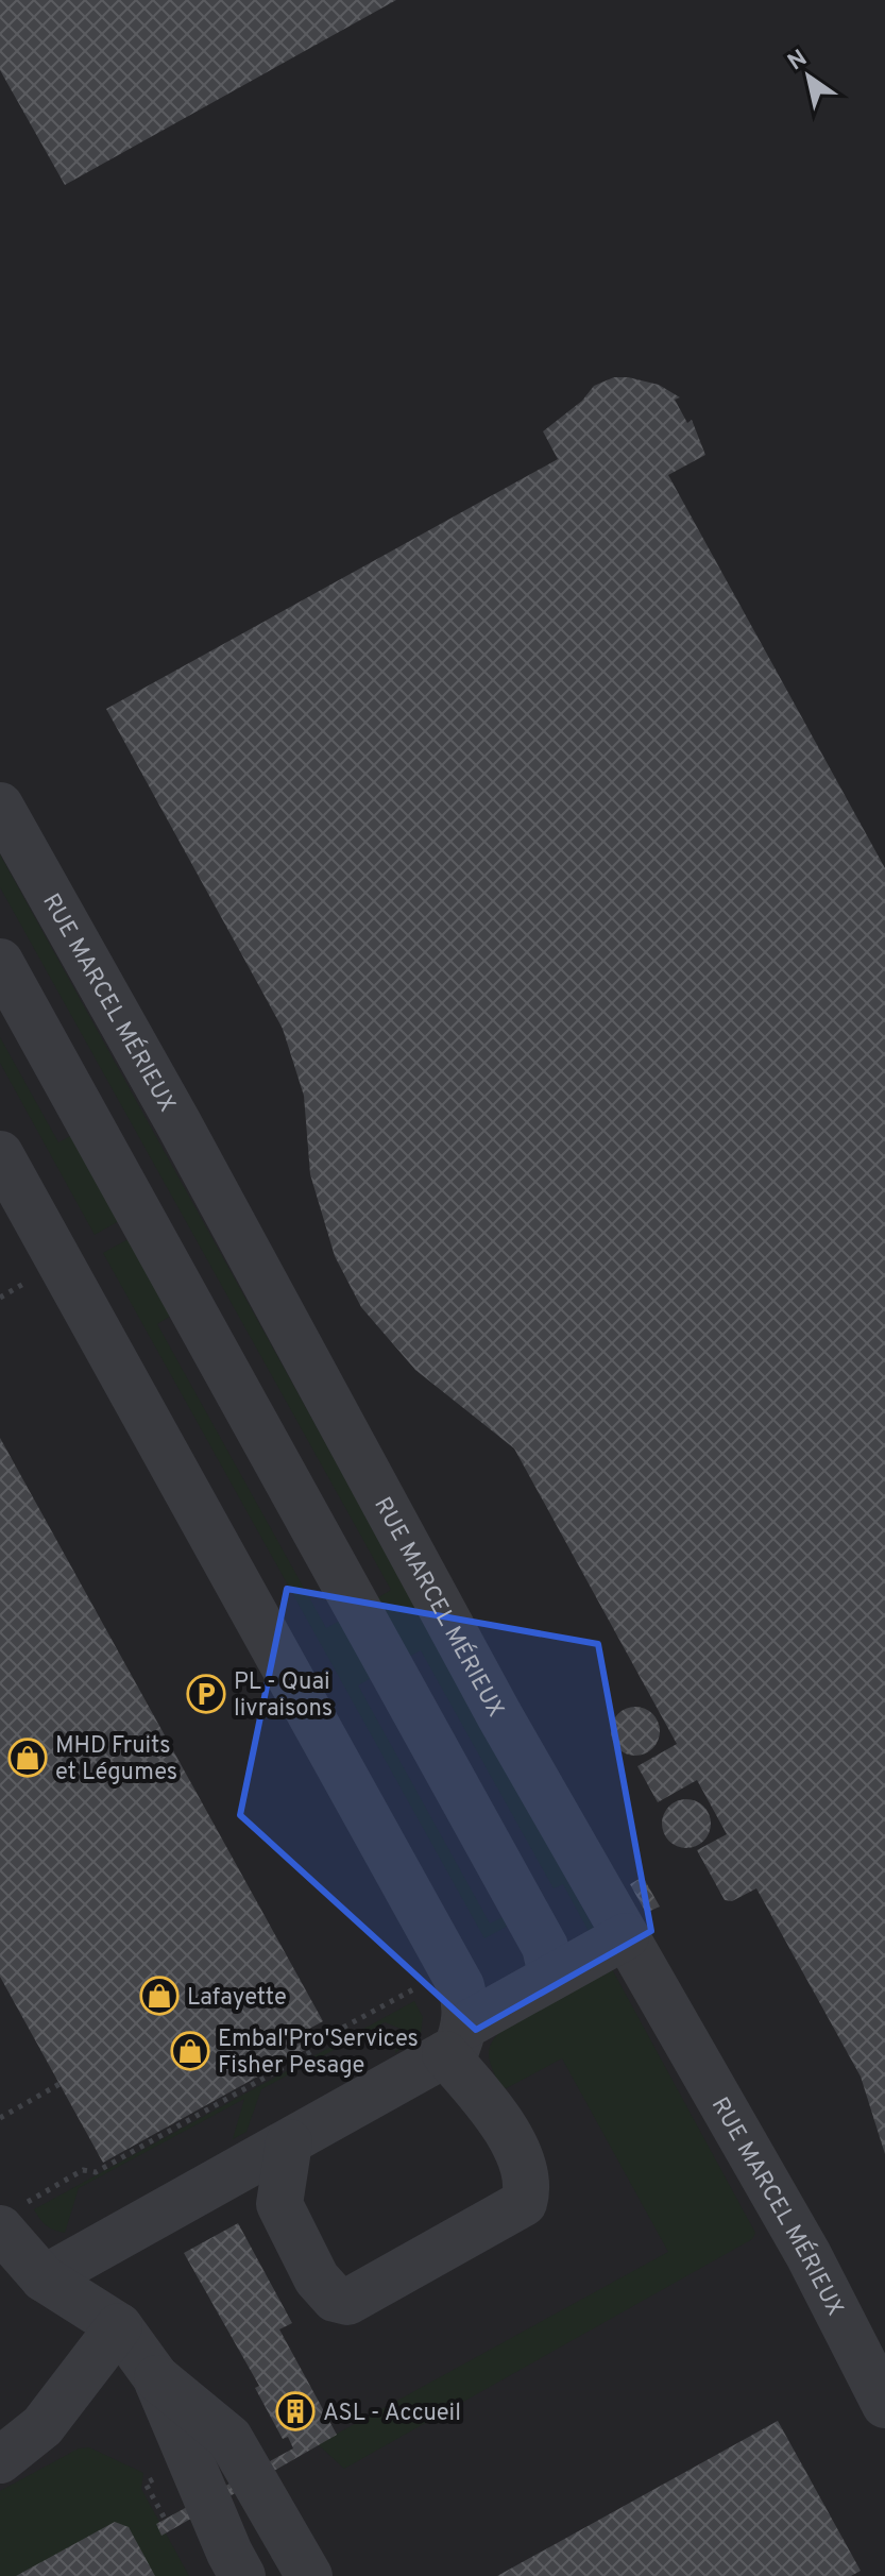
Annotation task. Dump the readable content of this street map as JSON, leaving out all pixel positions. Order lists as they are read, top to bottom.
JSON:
{
  "streets": {
    "street": ["RUE MARCEL MÉRIEUX"]
  },
  "places": {
    "parking": ["PL - Quai livraisons"],
    "shop": ["MHD Fruits et Légumes", "Lafayette", "Embal'Pro'Services Fisher Pesage"],
    "building": ["ASL - Accueil"]
  },
  "north": "top left"
}
